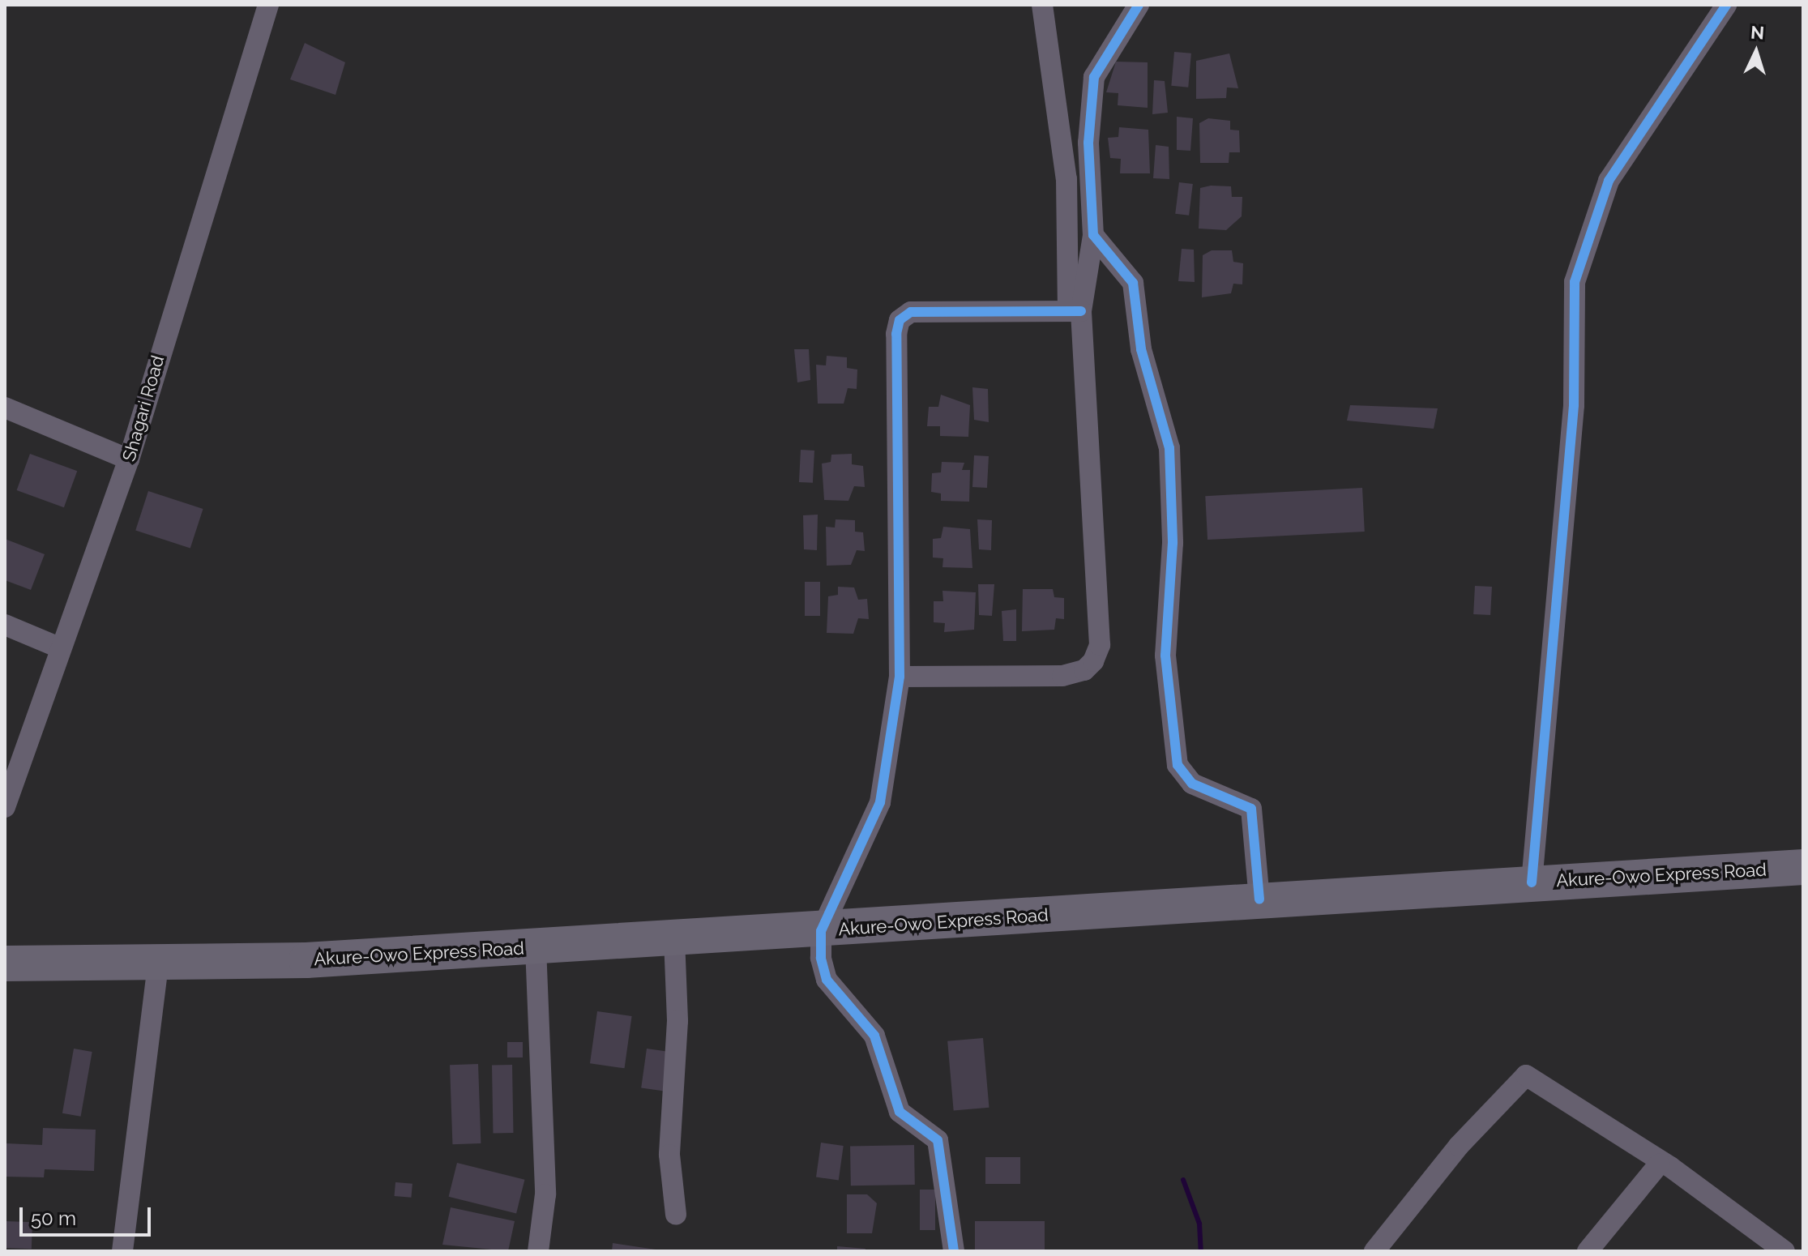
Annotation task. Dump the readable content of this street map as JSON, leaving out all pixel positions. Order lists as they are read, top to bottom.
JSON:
{
  "streets": {
    "highway": ["Akure-Owo Express Road"],
    "street": ["Shagari Road"]
  },
  "scale_bar": "50 m",
  "north": "top"
}
